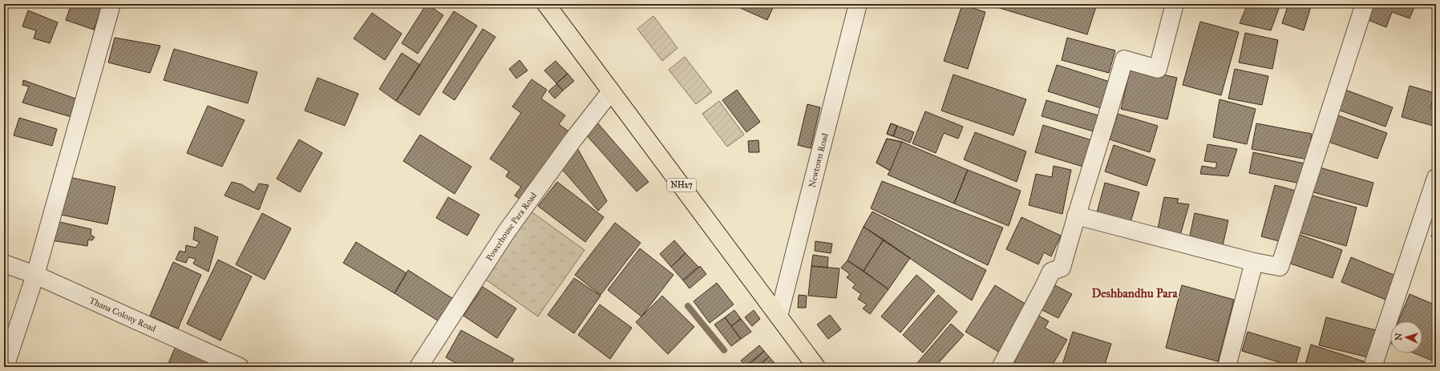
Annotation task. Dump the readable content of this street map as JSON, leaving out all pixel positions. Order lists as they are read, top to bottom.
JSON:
{
  "streets": {
    "main road": ["NH27"],
    "street": ["Newtown Road", "Powerhouse Para Road", "Thana Colony Road"]
  },
  "crossings": [
    ["Newtown Road", "NH27"],
    ["NH27", "Powerhouse Para Road"]
  ],
  "districts": ["Deshbandhu Para"],
  "north": "left"
}
